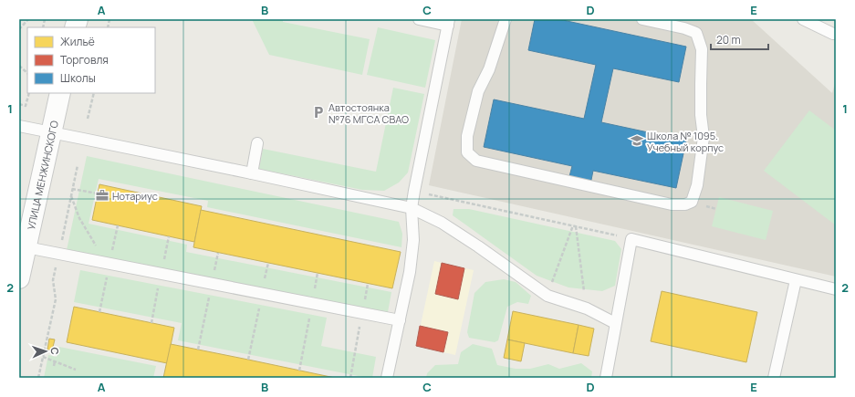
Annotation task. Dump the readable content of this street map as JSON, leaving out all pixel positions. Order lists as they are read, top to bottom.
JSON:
{
  "streets": {
    "main road": ["УЛИЦА МЕНЖИНСКОГО"]
  },
  "places": {
    "parking": ["Автостоянка №76 МГСА СВАО"],
    "school or university": ["Школа № 1095. Учебный корпус"],
    "office": ["Нотариус"]
  },
  "legend": ["Жильё", "Торговля", "Школы"],
  "scale_bar": "20 m",
  "north": "right",
  "grid": {
    "columns": [
      "A",
      "B",
      "C",
      "D",
      "E"
    ],
    "rows": ["1", "2"]
  }
}
